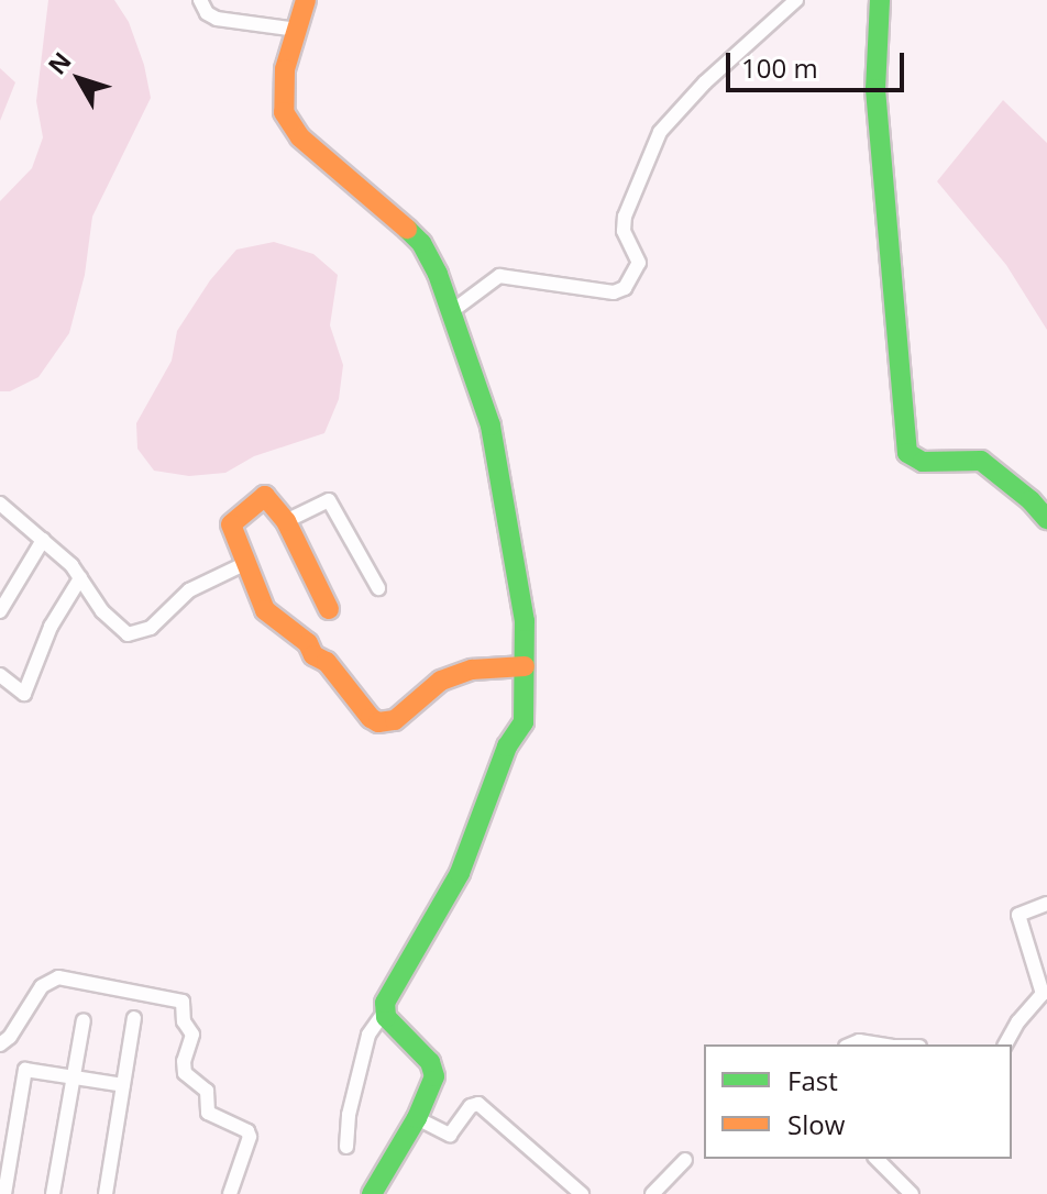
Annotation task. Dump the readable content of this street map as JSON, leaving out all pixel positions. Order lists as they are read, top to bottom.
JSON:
{
  "legend": ["Fast", "Slow"],
  "scale_bar": "100 m",
  "north": "top left"
}
